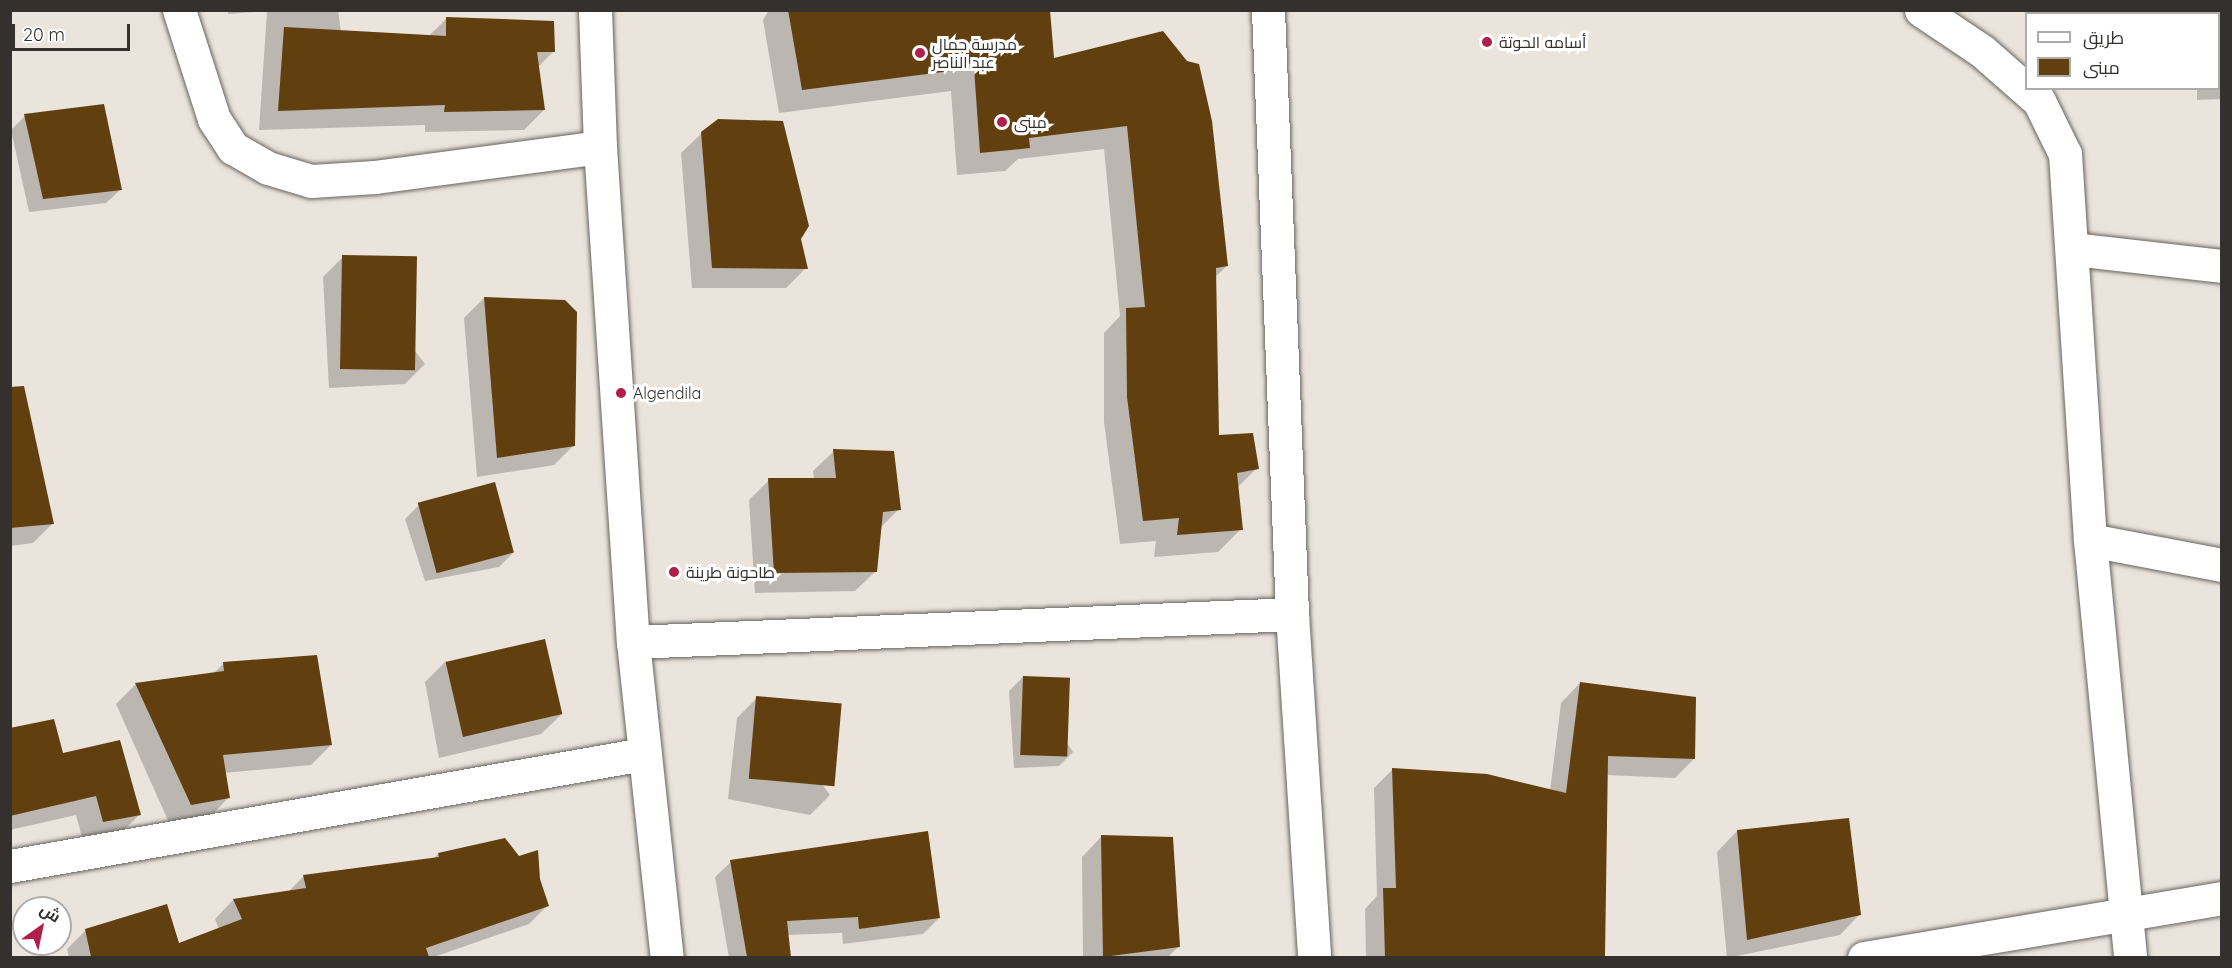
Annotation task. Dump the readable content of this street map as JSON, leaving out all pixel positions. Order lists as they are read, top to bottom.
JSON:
{
  "places": [
    "أسامه الحوتة",
    "مدرسة جمال عبد الناصر",
    "مبنى",
    "Algendila",
    "طاحونة طرينة"
  ],
  "legend": ["طريق", "مبنى"],
  "scale_bar": "20 m",
  "north": "top right"
}
